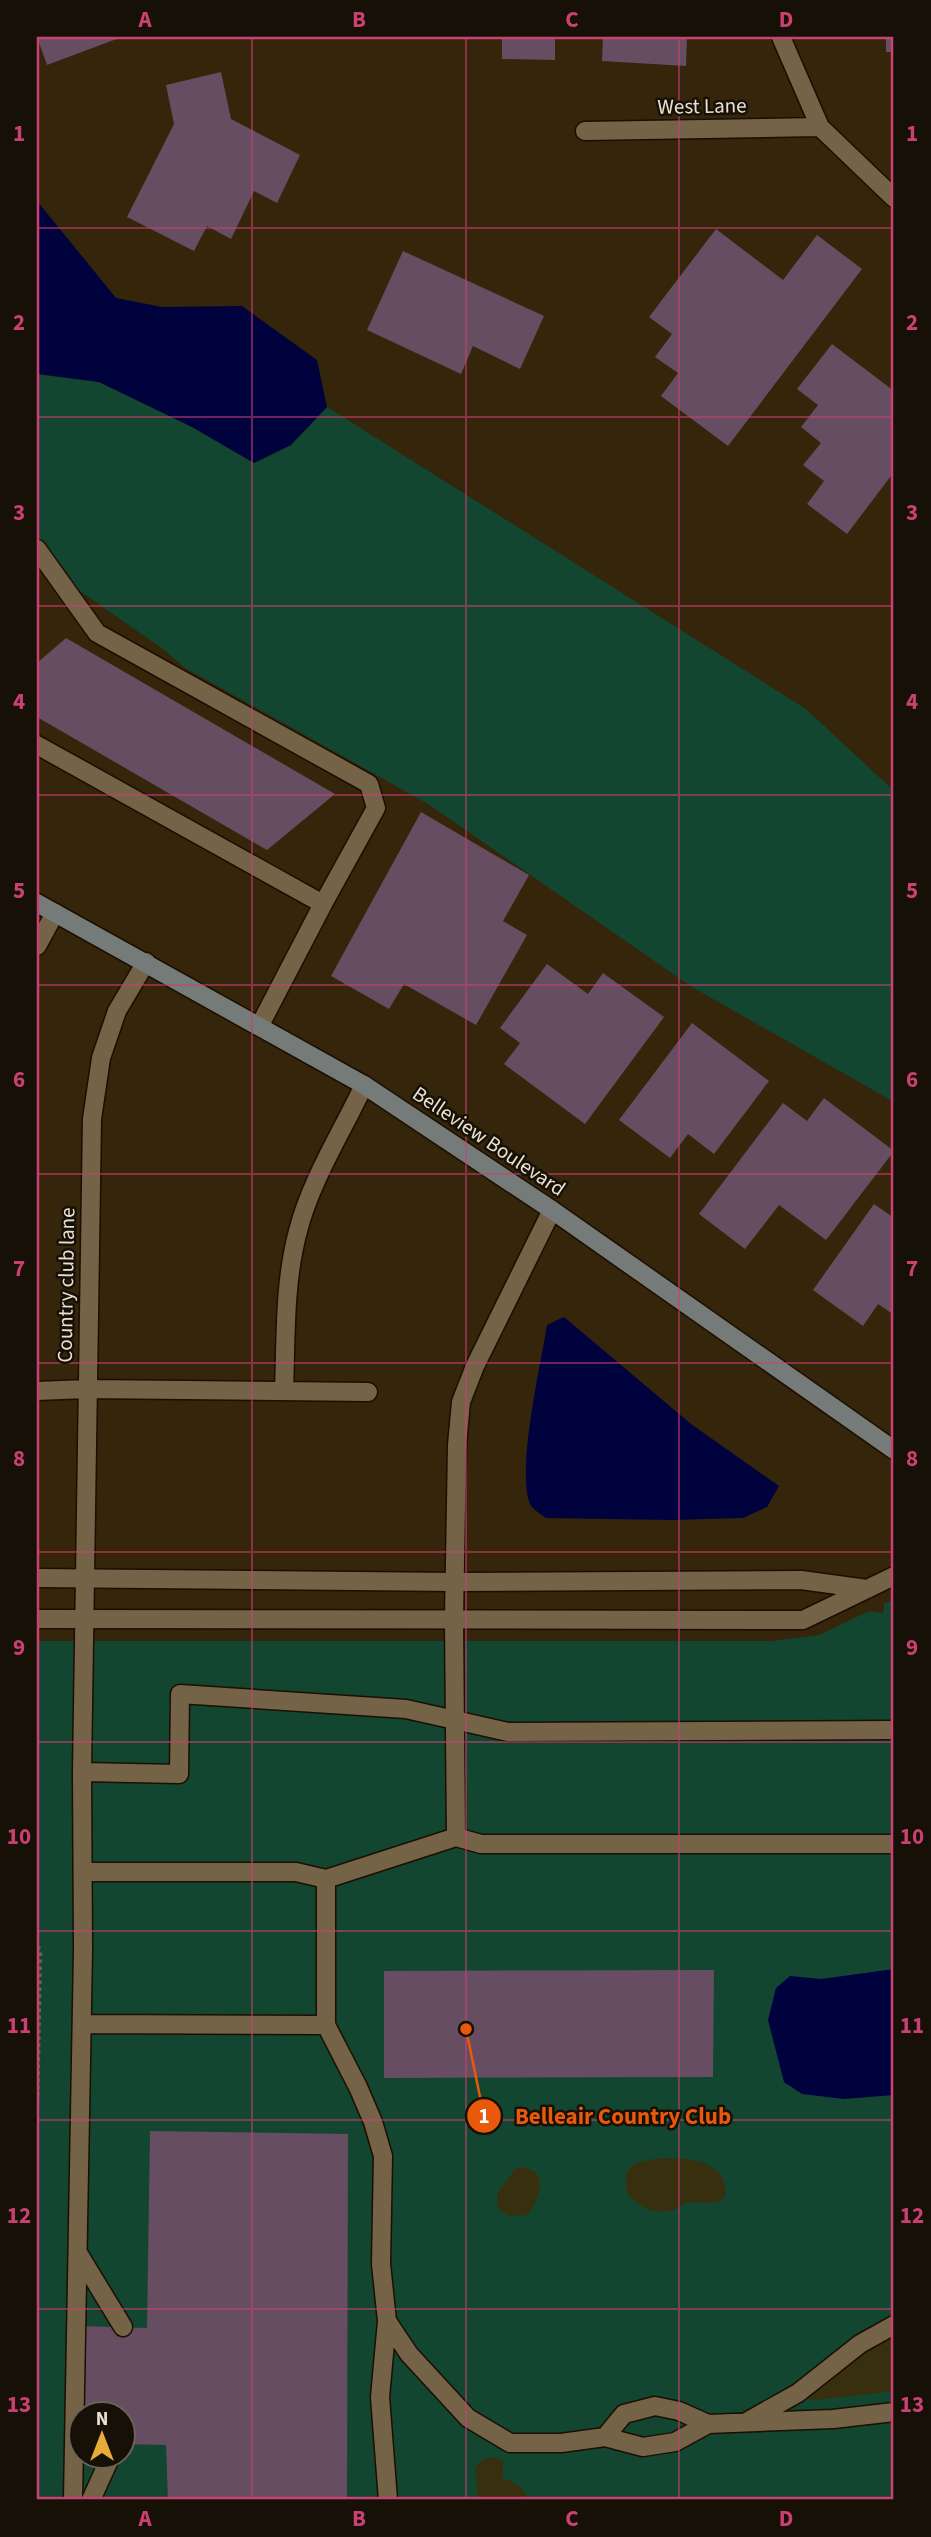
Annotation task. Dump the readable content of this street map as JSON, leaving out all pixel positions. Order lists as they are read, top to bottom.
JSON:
{
  "streets": {
    "street": ["West Lane", "Belleview Boulevard", "Country club lane"]
  },
  "crossings": [
    ["Belleview Boulevard", "Country club lane"]
  ],
  "places": ["Belleair Country Club"],
  "north": "top",
  "grid": {
    "columns": [
      "A",
      "B",
      "C",
      "D"
    ],
    "rows": [
      "1",
      "2",
      "3",
      "4",
      "5",
      "6",
      "7",
      "8",
      "9",
      "10",
      "11",
      "12",
      "13"
    ]
  }
}
